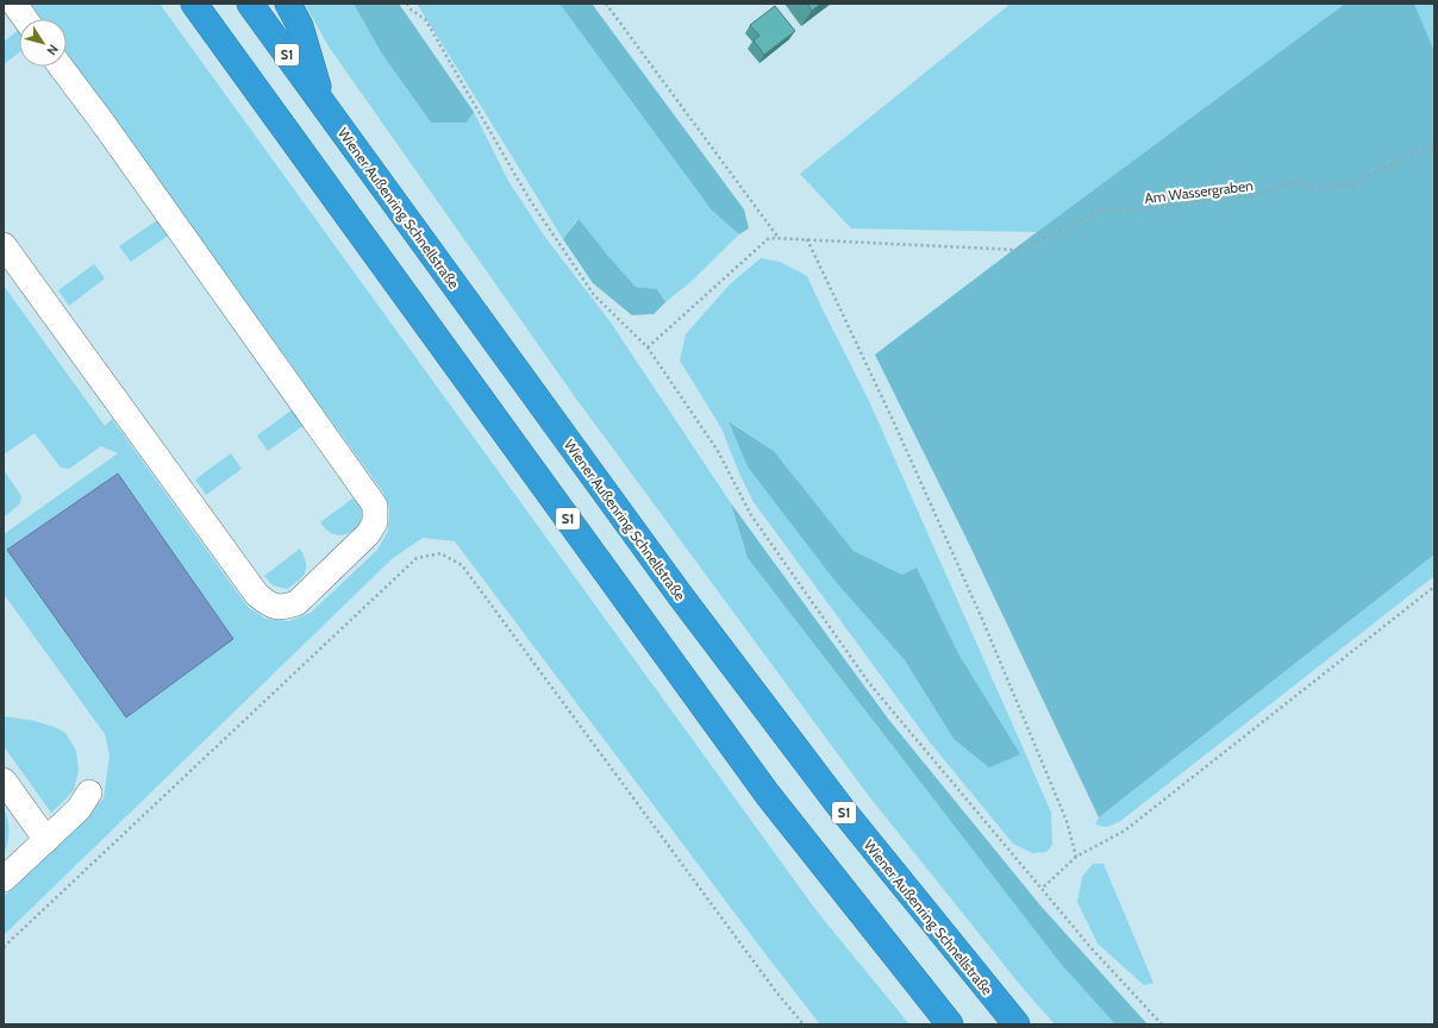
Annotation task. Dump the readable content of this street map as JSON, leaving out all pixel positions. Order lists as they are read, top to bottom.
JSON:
{
  "streets": {
    "highway": ["S1", "Wiener Außenring Schnellstraße"],
    "path": ["Am Wassergraben"]
  },
  "north": "bottom right"
}
